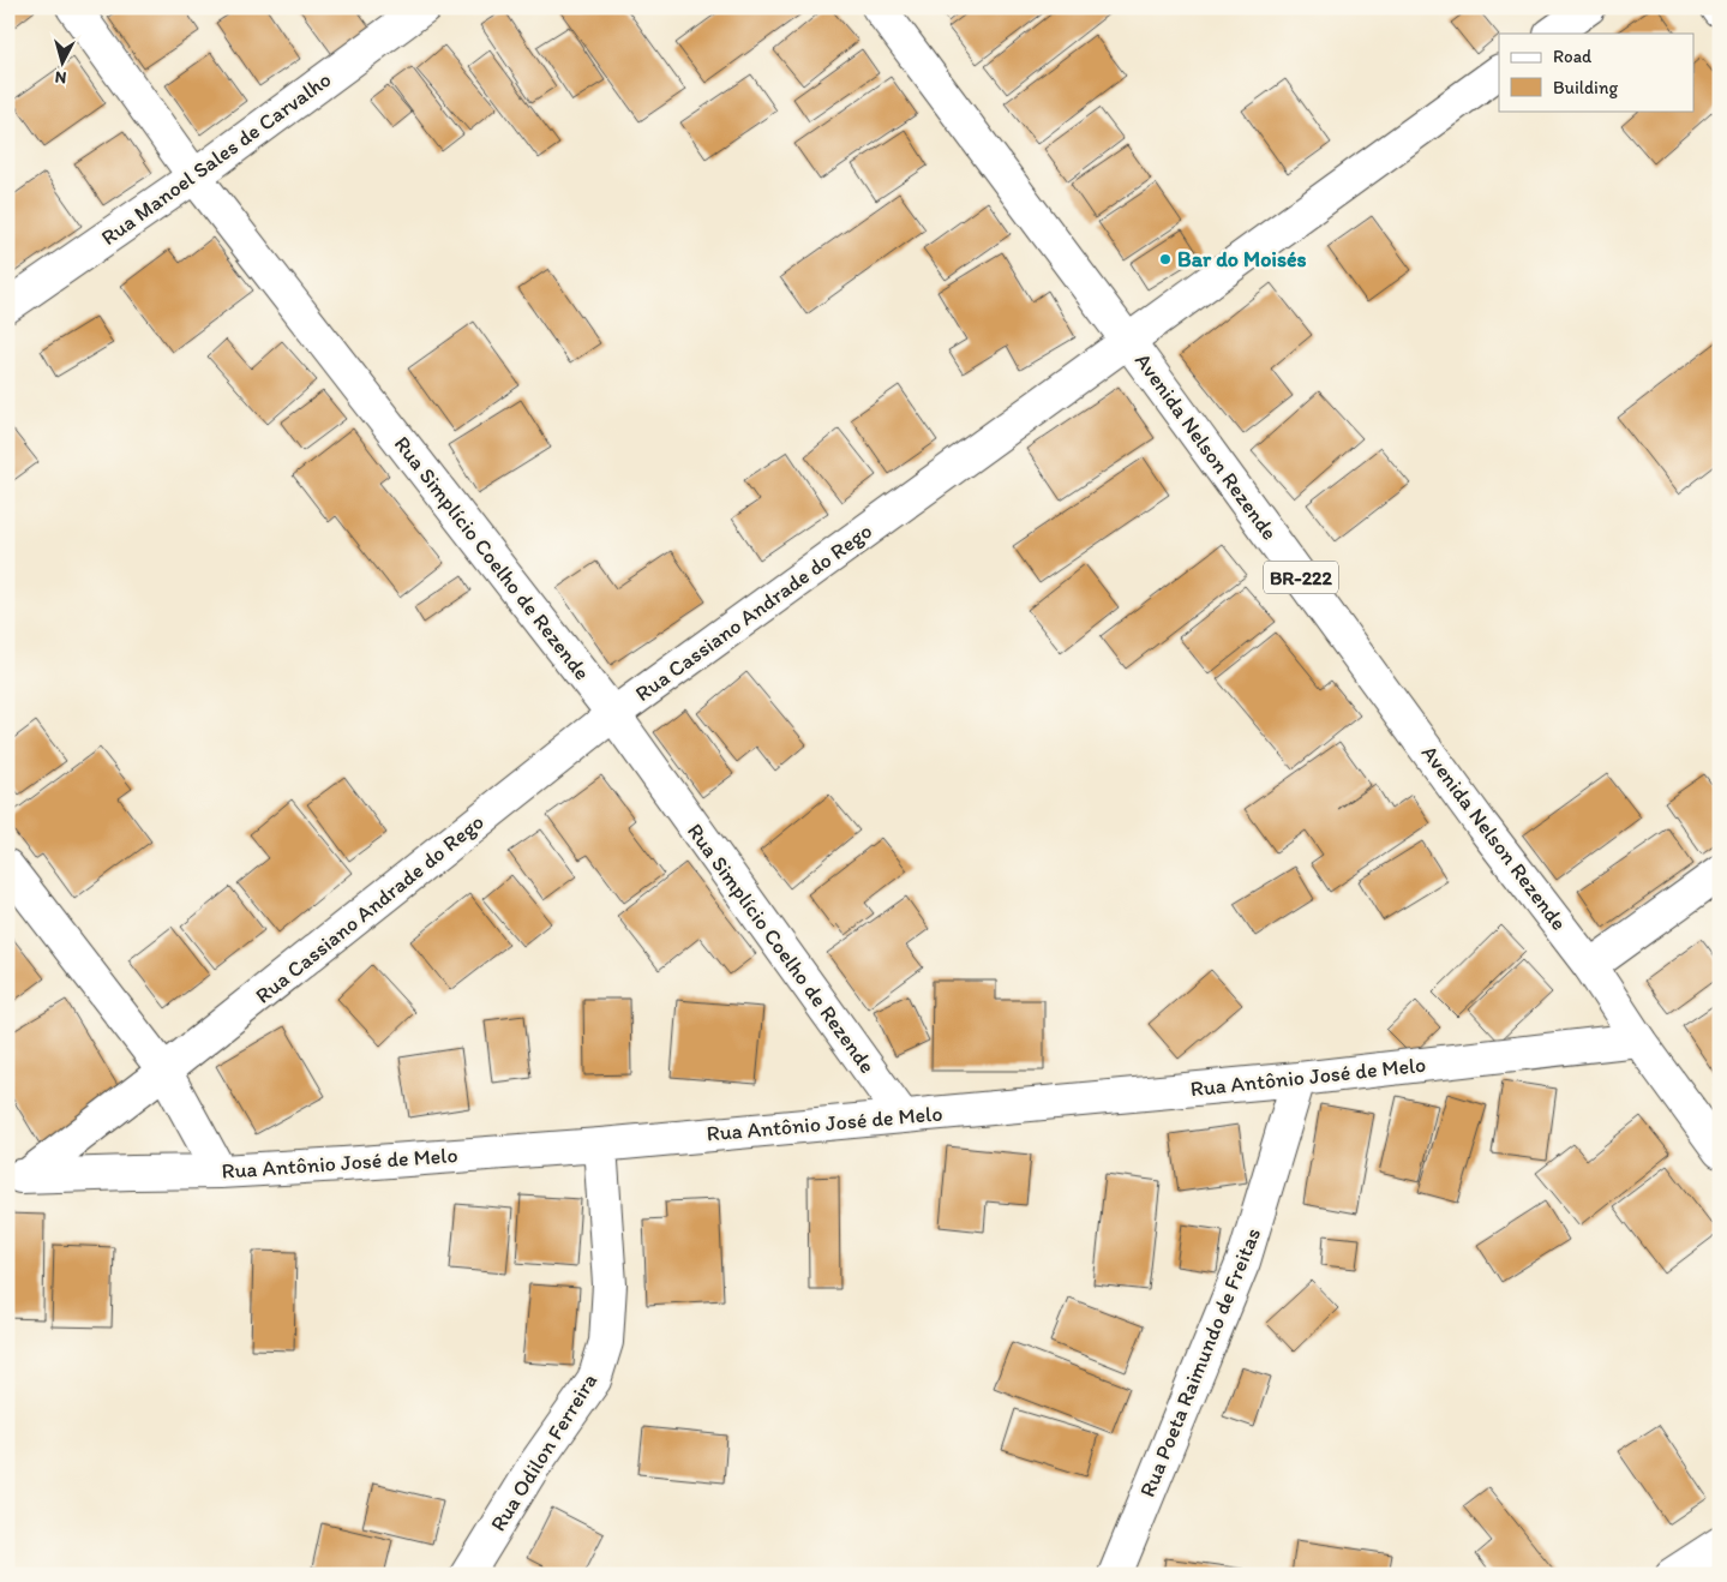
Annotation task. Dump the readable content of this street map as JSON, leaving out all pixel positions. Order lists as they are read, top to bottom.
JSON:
{
  "streets": {
    "street": [
      "Rua Manoel Sales de Carvalho",
      "Avenida Nelson Rezende",
      "Rua Simplício Coelho de Rezende",
      "BR-222",
      "Rua Cassiano Andrade do Rego",
      "Rua Antônio José de Melo",
      "Rua Poeta Raimundo de Freitas",
      "Rua Odilon Ferreira"
    ]
  },
  "crossings": [
    ["Rua Manoel Sales de Carvalho", "Rua Simplício Coelho de Rezende"],
    ["Avenida Nelson Rezende", "Rua Cassiano Andrade do Rego"],
    ["Avenida Nelson Rezende", "Rua Antônio José de Melo"],
    ["Rua Simplício Coelho de Rezende", "Rua Cassiano Andrade do Rego"],
    ["Rua Simplício Coelho de Rezende", "Rua Antônio José de Melo"],
    ["Rua Cassiano Andrade do Rego", "Rua Antônio José de Melo"],
    ["Rua Antônio José de Melo", "Rua Poeta Raimundo de Freitas"],
    ["Rua Antônio José de Melo", "Rua Odilon Ferreira"]
  ],
  "places": ["Bar do Moisés"],
  "legend": ["Road", "Building"],
  "north": "bottom"
}
